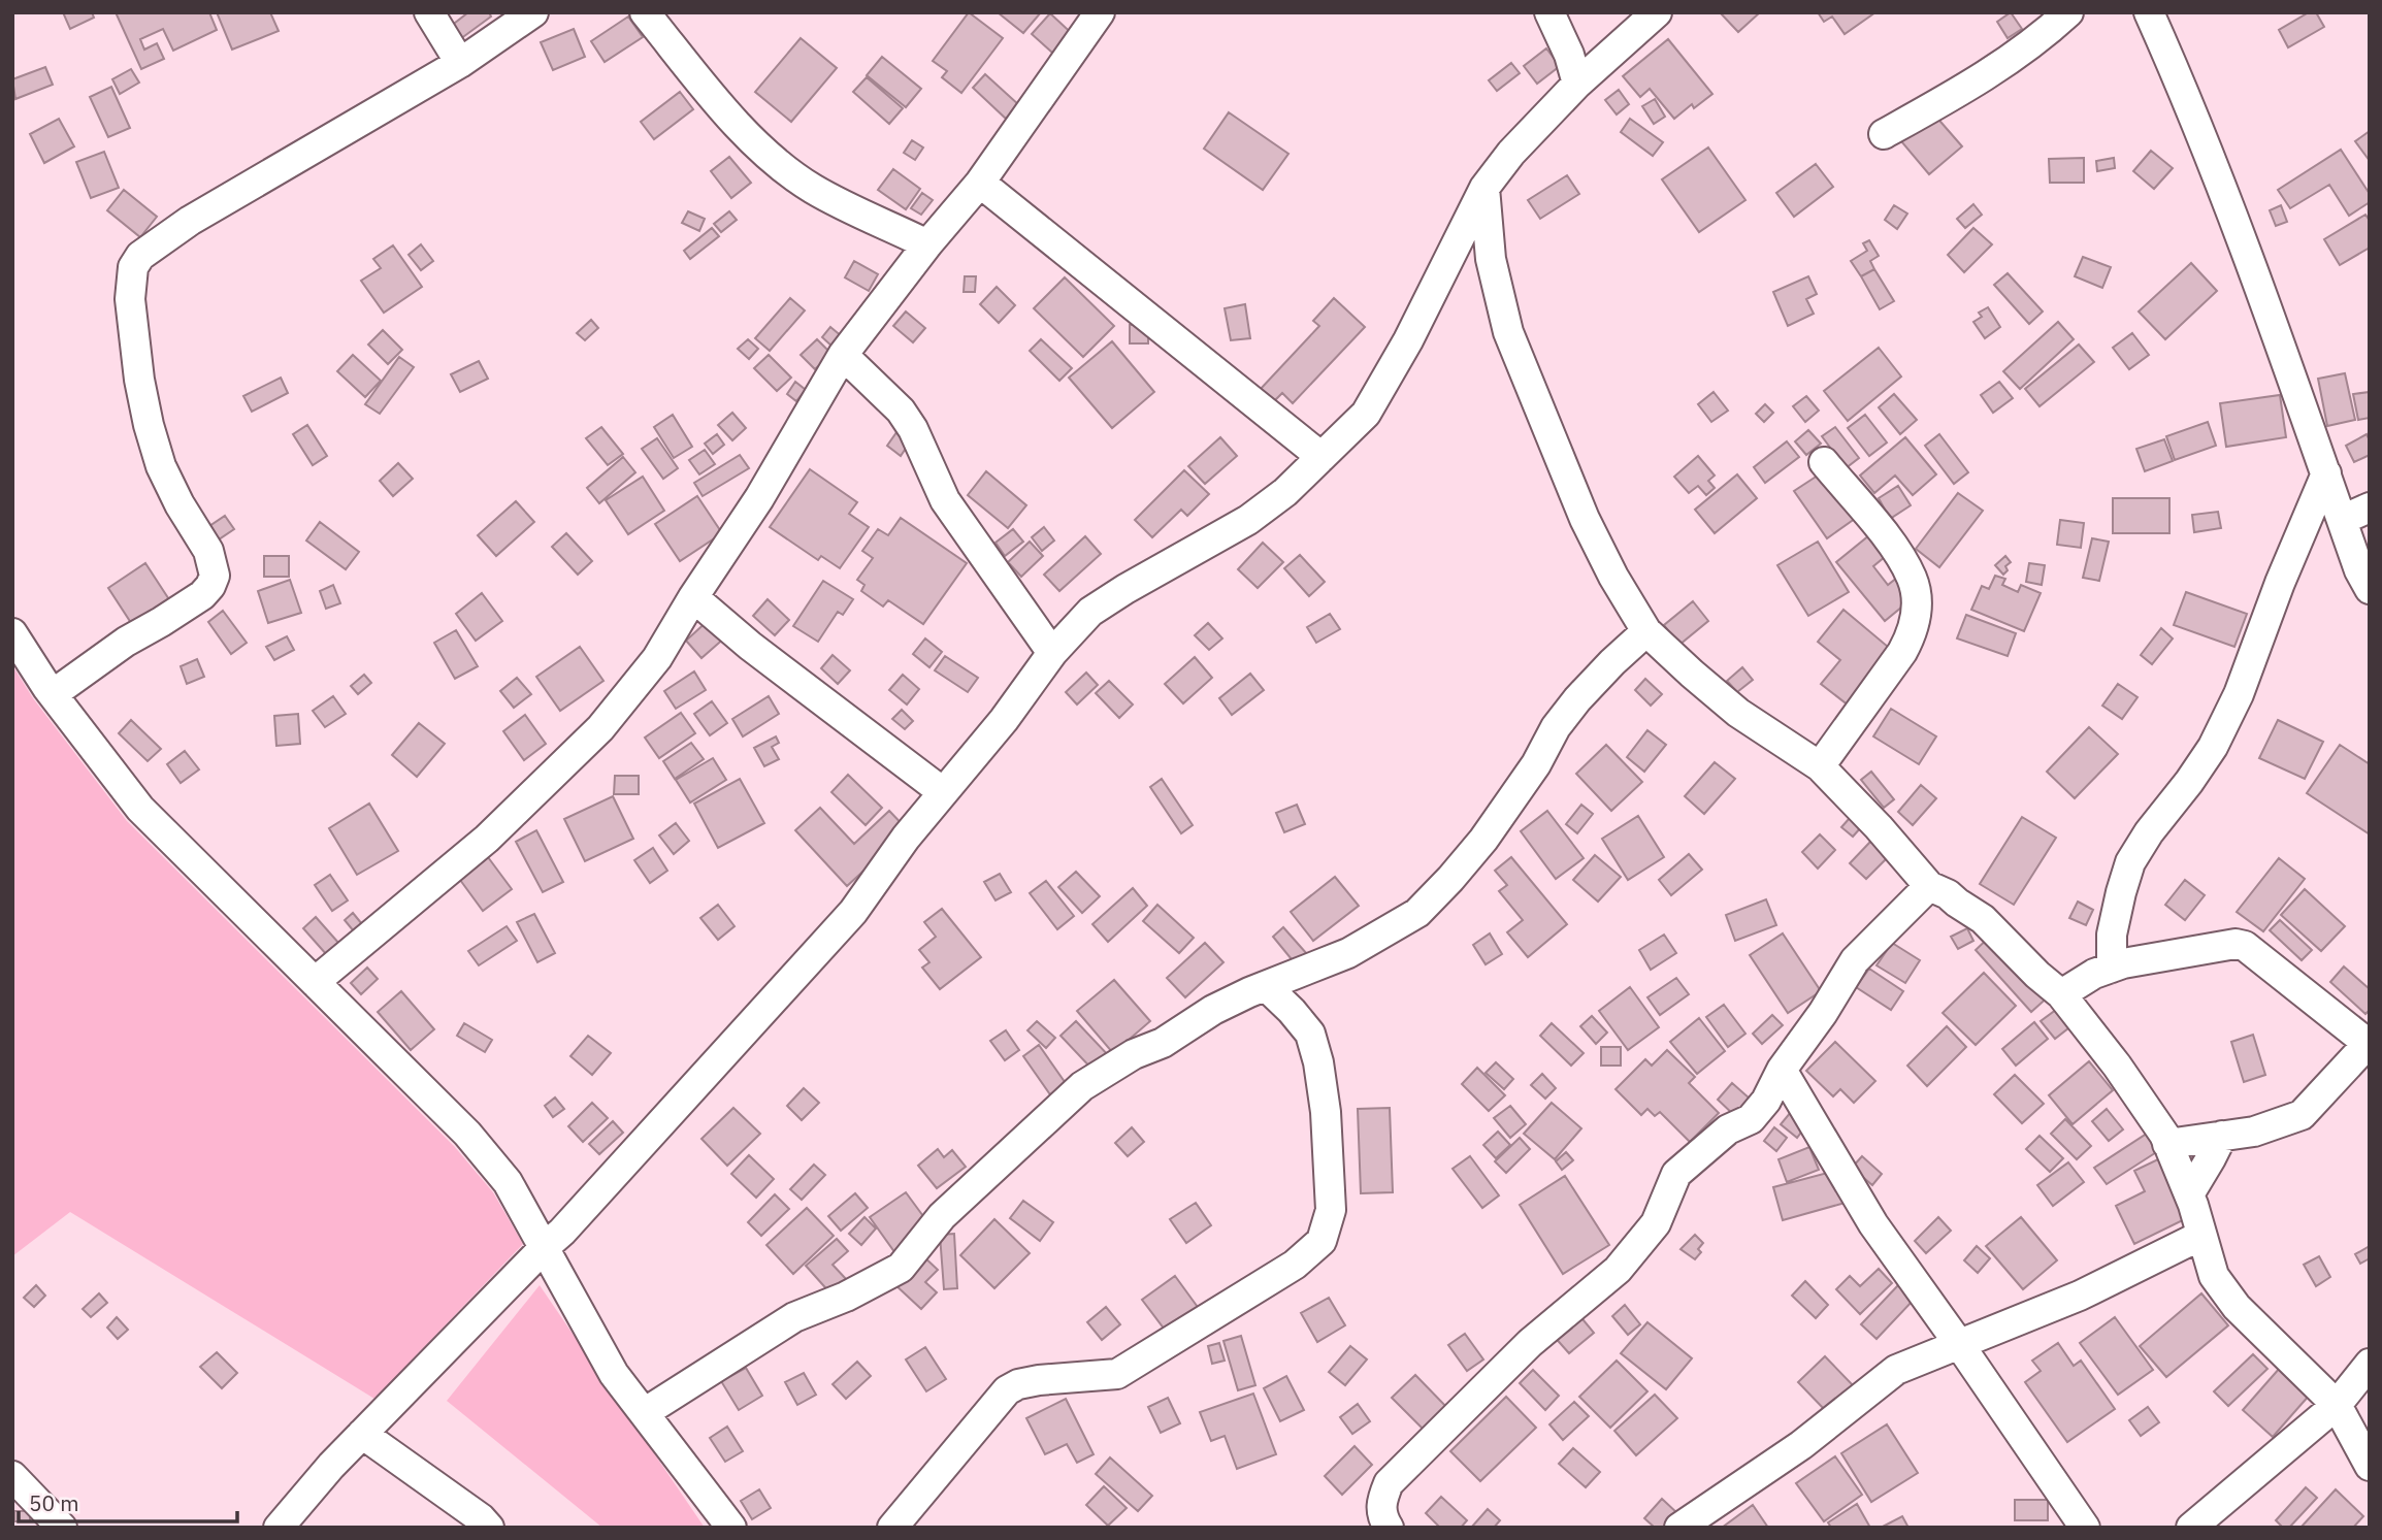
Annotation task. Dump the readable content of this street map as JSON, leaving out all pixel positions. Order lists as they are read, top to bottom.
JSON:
{
  "scale_bar": "50 m"
}
